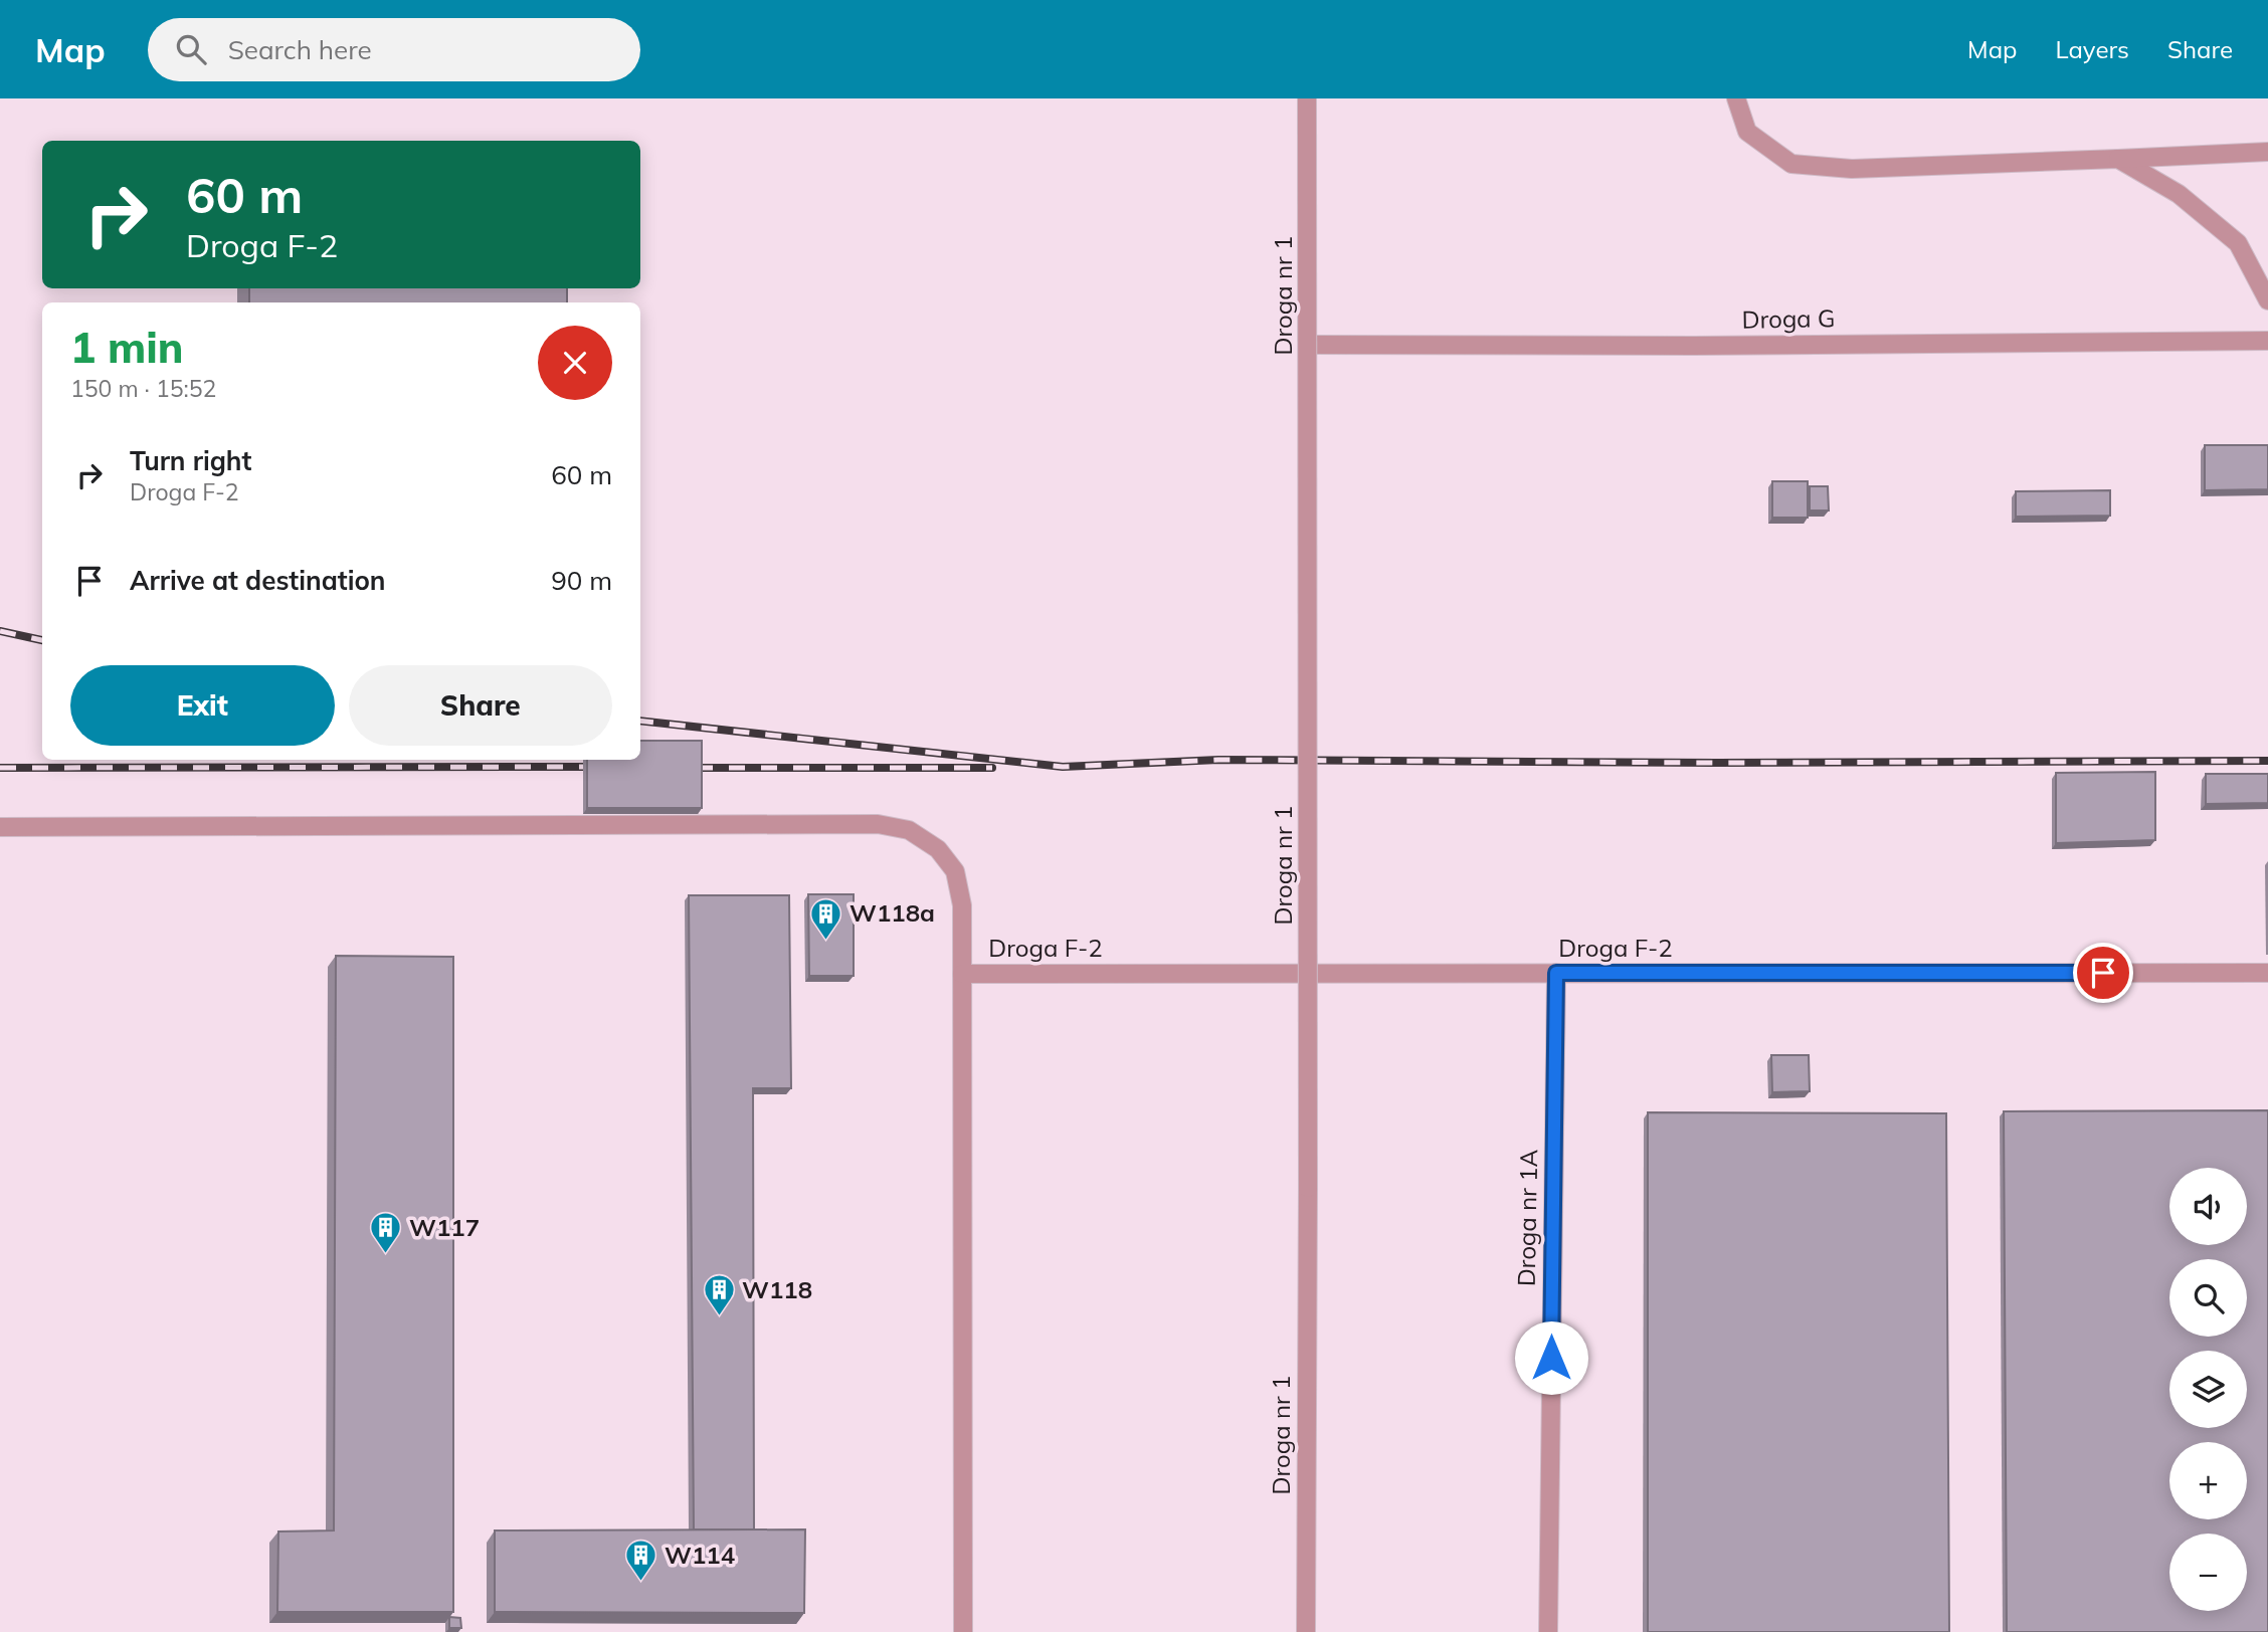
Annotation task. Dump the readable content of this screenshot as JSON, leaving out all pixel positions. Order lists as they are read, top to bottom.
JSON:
{
  "streets": {
    "lane": [
      "Droga nr 1",
      "Droga G",
      "Droga F-2",
      "Droga nr 1A"
    ]
  },
  "crossings": [
    ["Droga nr 1", "Droga G"],
    ["Droga F-2", "Droga nr 1A"]
  ],
  "places": {
    "building": [
      "W118a",
      "W117",
      "W118",
      "W114"
    ]
  },
  "page": {
    "header": "Map",
    "search": "Search here",
    "nav": ["Map", "Layers", "Share"],
    "turn": ["60 m", "Droga F-2"],
    "heading": ["1 min", "150 m · 15:52"],
    "list": [
      {
        "name": "Turn right",
        "note": "Droga F-2",
        "value": "60 m"
      },
      {
        "name": "Arrive at destination",
        "value": "90 m"
      }
    ],
    "buttons": ["Exit", "Share"],
    "map_buttons": ["+", "−"]
  }
}
